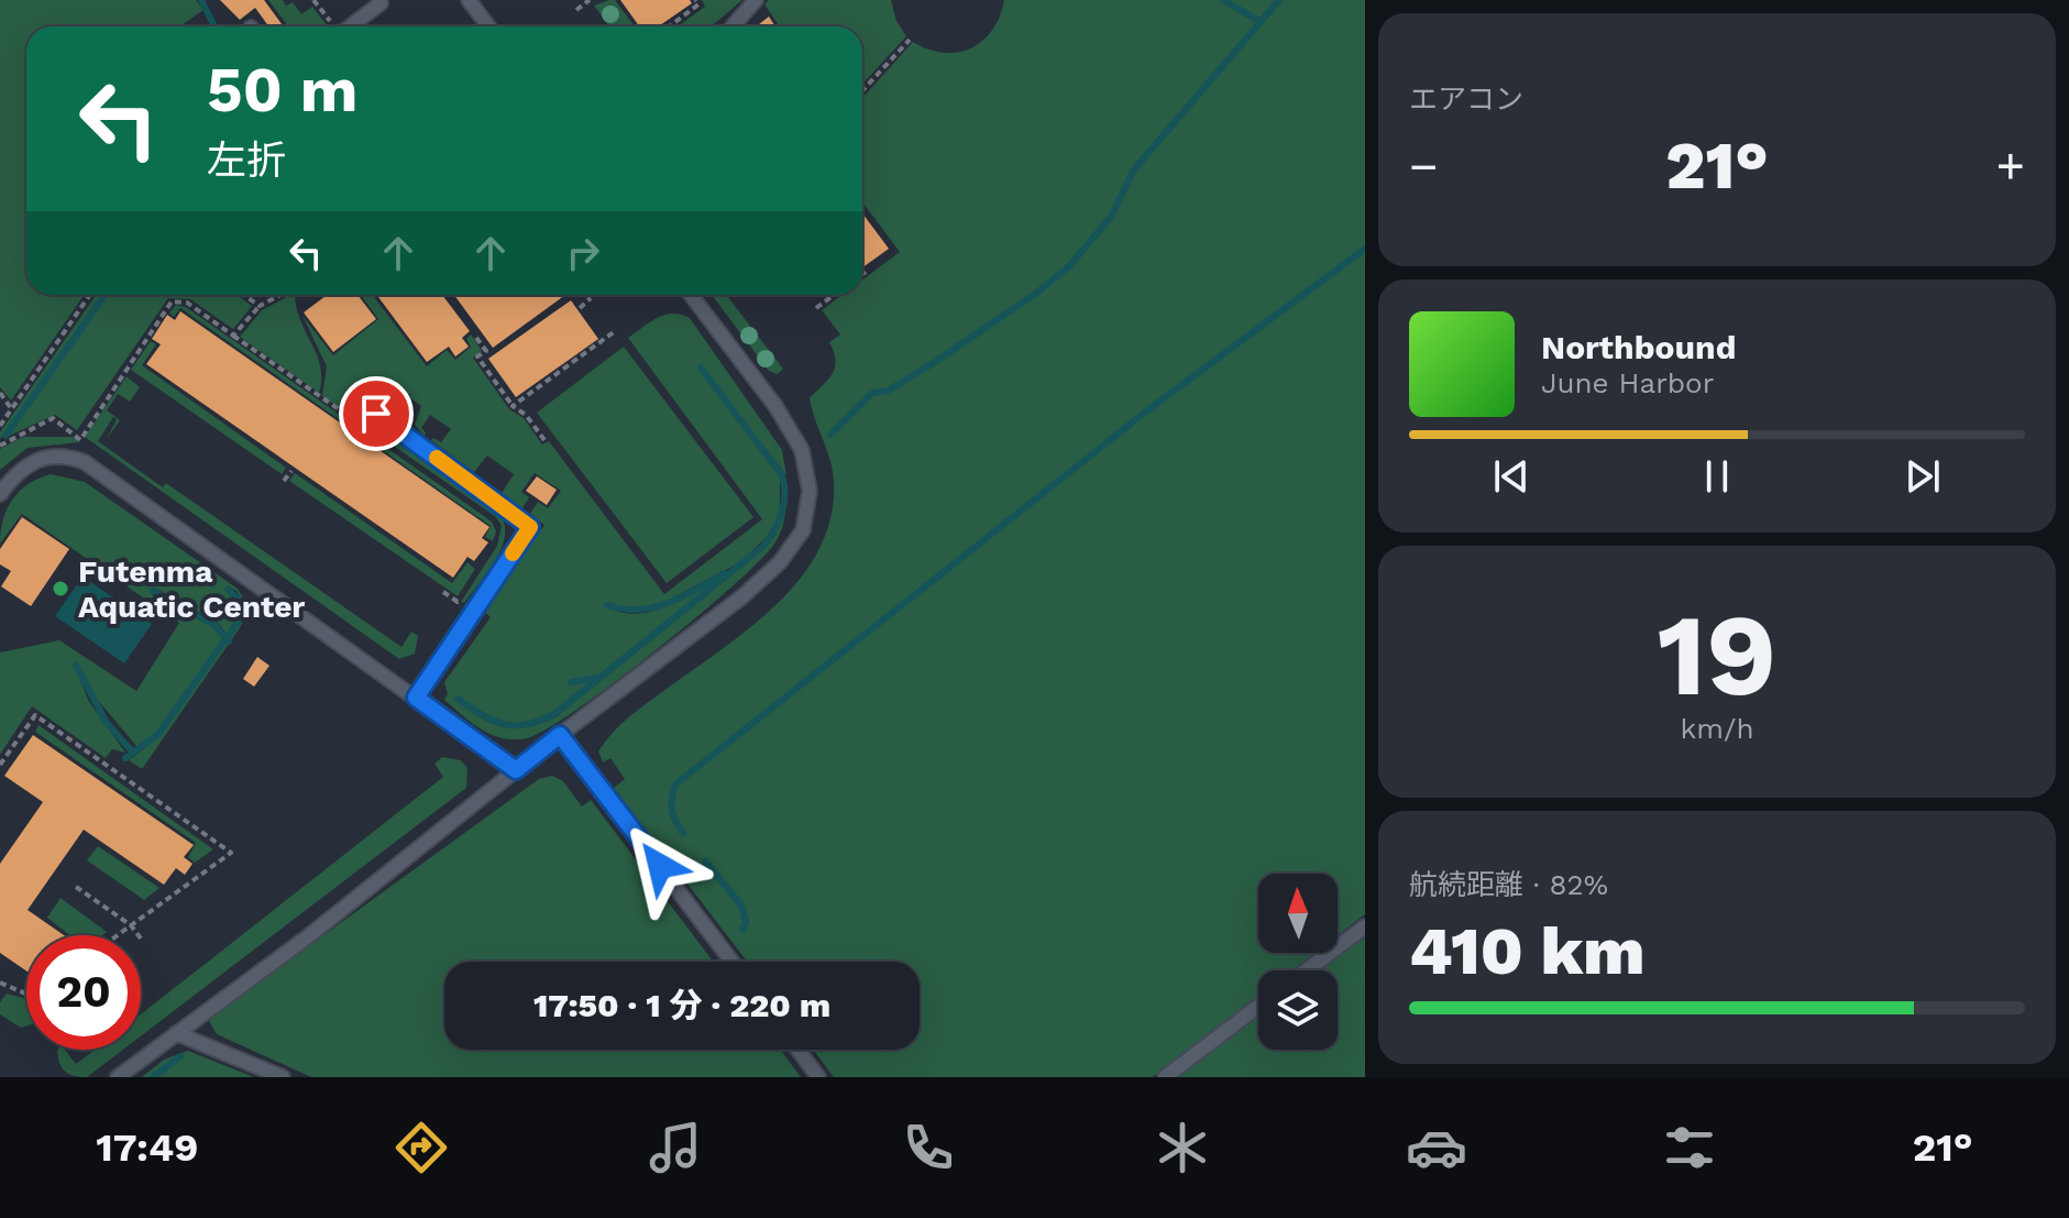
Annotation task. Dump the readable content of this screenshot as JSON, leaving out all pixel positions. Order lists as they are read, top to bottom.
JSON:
{
  "places": ["Futenma Aquatic Center"],
  "north": "top",
  "page": {
    "tile": [
      "エアコン",
      ["19", "km/h"],
      ["航続距離 · 82%", "410 km"]
    ],
    "turn": ["50 m", "左折"],
    "heat": ["−", "21°", "+"],
    "song": ["Northbound", "June Harbor"],
    "limit": "20",
    "trip": "17:50 · 1 分 · 220 m",
    "tabs": ["17:49", "21°"]
  }
}
